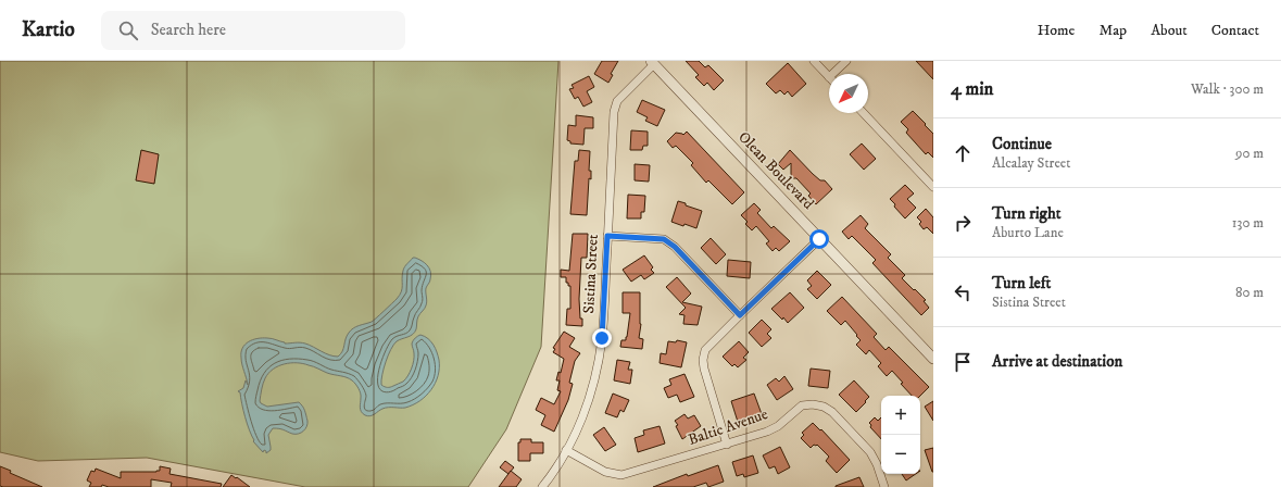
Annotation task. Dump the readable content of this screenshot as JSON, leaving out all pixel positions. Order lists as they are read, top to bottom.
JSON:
{
  "streets": {
    "street": ["Olean Boulevard", "Sistina Street", "Baltic Avenue"]
  },
  "crossings": [
    ["Olean Boulevard", "Sistina Street"],
    ["Sistina Street", "Baltic Avenue"]
  ],
  "north": "bottom left",
  "page": {
    "header": "Kartio",
    "search": "Search here",
    "nav": [
      "Home",
      "Map",
      "About",
      "Contact"
    ],
    "heading": ["4 min", "Walk · 300 m"],
    "list": [
      ["Continue", "Alcalay Street", "90 m"],
      ["Turn right", "Aburto Lane", "130 m"],
      ["Turn left", "Sistina Street", "80 m"],
      "Arrive at destination"
    ],
    "map_buttons": ["+", "−"]
  }
}
